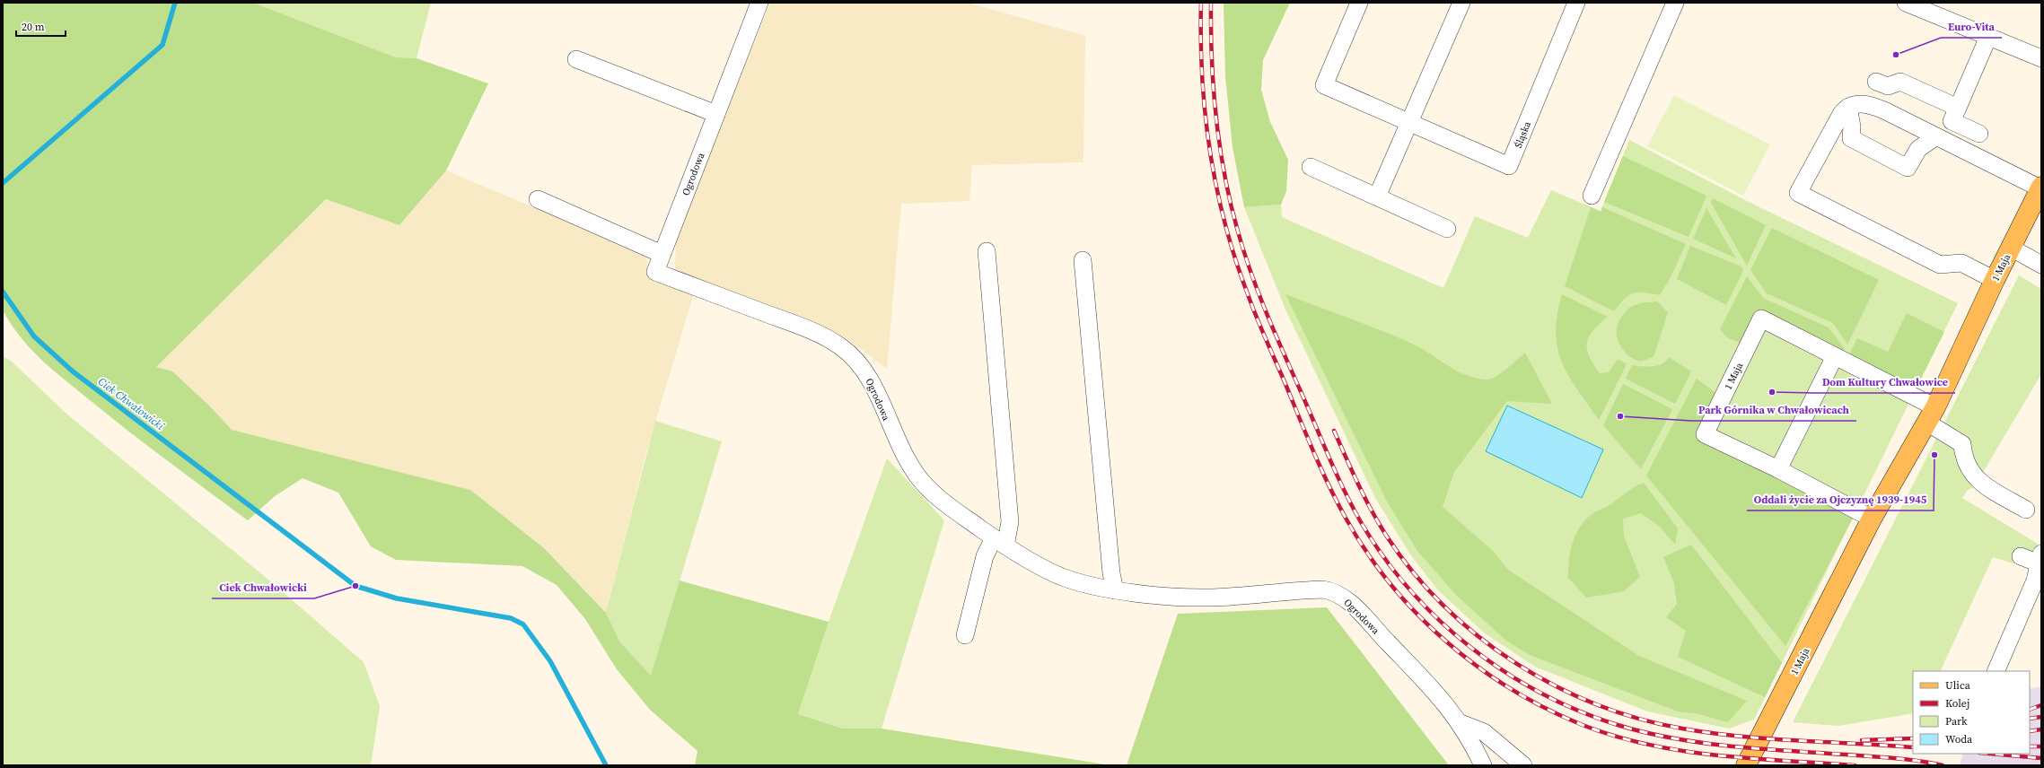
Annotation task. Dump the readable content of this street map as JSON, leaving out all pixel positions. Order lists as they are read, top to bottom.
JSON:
{
  "streets": {
    "main road": ["1 Maja"],
    "street": ["Śląska", "Ogrodowa"]
  },
  "water": ["Ciek Chwałowicki"],
  "places": [
    "Euro-Vita",
    "Dom Kultury Chwałowice",
    "Park Górnika w Chwałowicach",
    "Oddali życie za Ojczyznę 1939-1945",
    "Ciek Chwałowicki"
  ],
  "legend": [
    "Ulica",
    "Kolej",
    "Park",
    "Woda"
  ],
  "scale_bar": "20 m"
}
